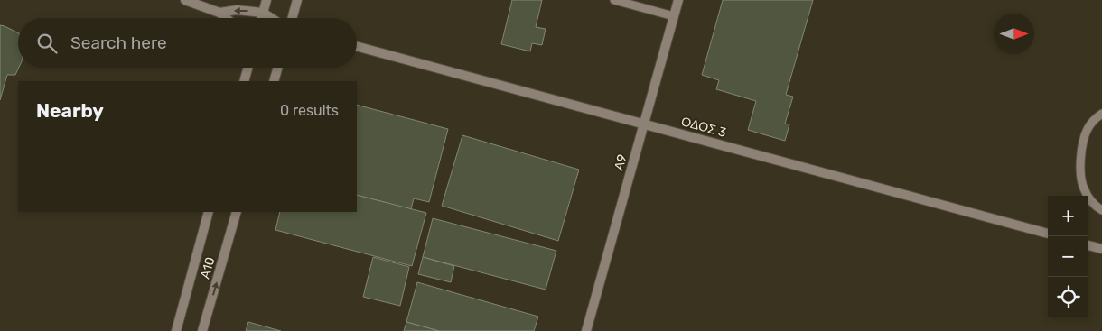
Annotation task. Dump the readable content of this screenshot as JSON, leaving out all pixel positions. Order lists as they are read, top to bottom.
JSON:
{
  "streets": {
    "street": ["ΟΔΟΣ 3", "Α9", "Α10"]
  },
  "crossings": [
    ["ΟΔΟΣ 3", "Α9"]
  ],
  "north": "right",
  "page": {
    "search": "Search here",
    "heading": ["Nearby", "0 results"],
    "map_buttons": ["+", "−"]
  }
}
